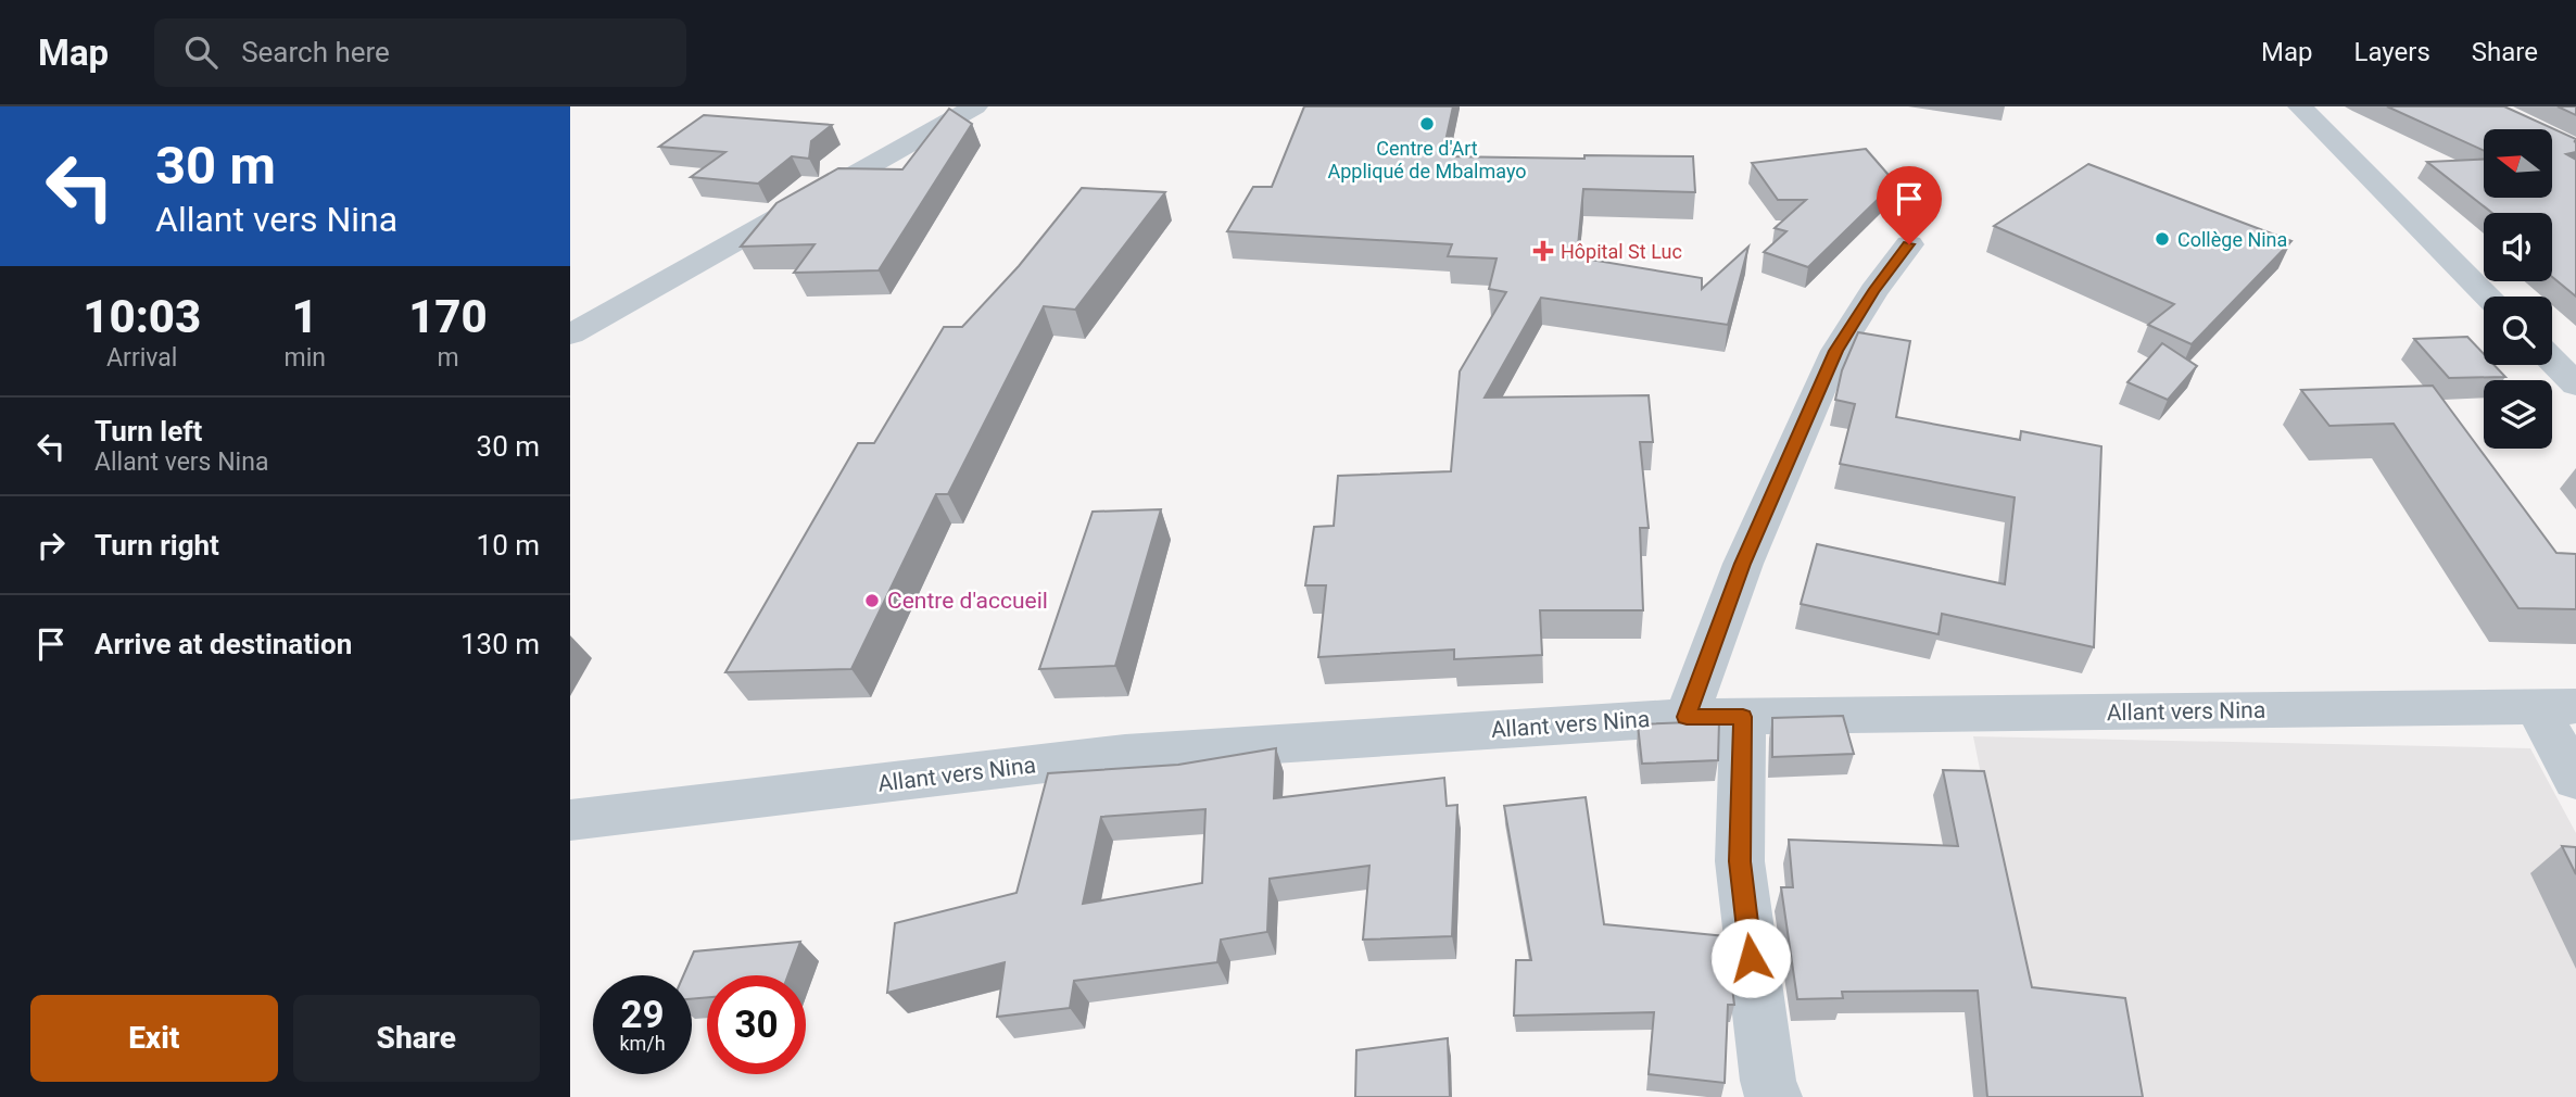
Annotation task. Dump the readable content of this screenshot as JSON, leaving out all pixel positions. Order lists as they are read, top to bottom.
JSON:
{
  "streets": {
    "street": ["Allant vers Nina"]
  },
  "places": {
    "other": ["Centre d'Art Appliqué de Mbalmayo", "Collège Nina", "Centre d'accueil"],
    "health": ["Hôpital St Luc"]
  },
  "north": "left",
  "page": {
    "header": "Map",
    "search": "Search here",
    "nav": ["Map", "Layers", "Share"],
    "turn": ["30 m", "Allant vers Nina"],
    "eta": [
      "10:03",
      "Arrival",
      "1",
      "min",
      "170",
      "m"
    ],
    "list": [
      {
        "name": "Turn left",
        "note": "Allant vers Nina",
        "value": "30 m"
      },
      {
        "name": "Turn right",
        "value": "10 m"
      },
      {
        "name": "Arrive at destination",
        "value": "130 m"
      }
    ],
    "speed": "29 km/h",
    "limit": "30",
    "buttons": ["Exit", "Share"]
  }
}
